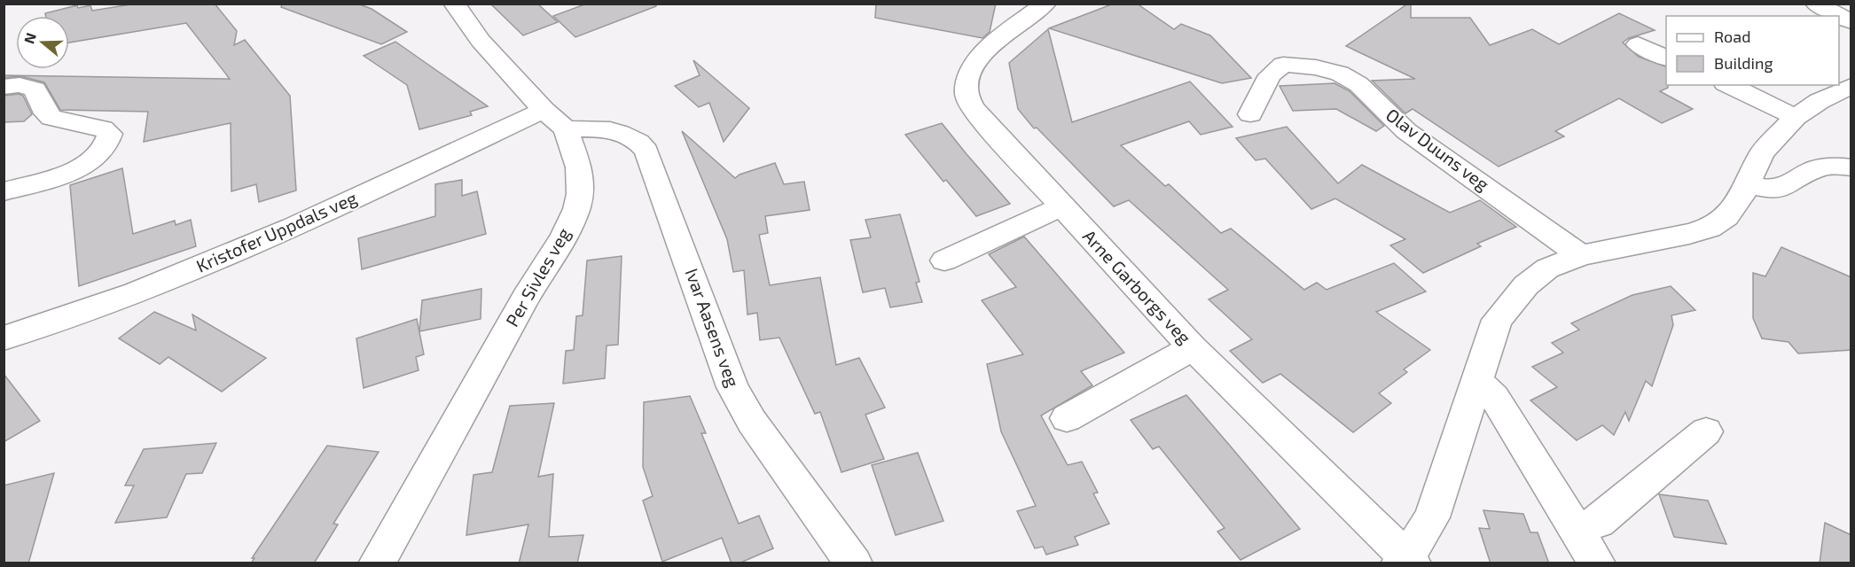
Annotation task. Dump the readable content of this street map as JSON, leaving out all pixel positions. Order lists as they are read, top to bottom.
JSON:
{
  "streets": {
    "street": [
      "Olav Duuns veg",
      "Kristofer Uppdals veg",
      "Per Sivles veg",
      "Arne Garborgs veg",
      "Ivar Aasens veg"
    ]
  },
  "crossings": [
    ["Kristofer Uppdals veg", "Per Sivles veg"],
    ["Kristofer Uppdals veg", "Ivar Aasens veg"],
    ["Per Sivles veg", "Ivar Aasens veg"]
  ],
  "legend": ["Road", "Building"],
  "north": "left"
}
